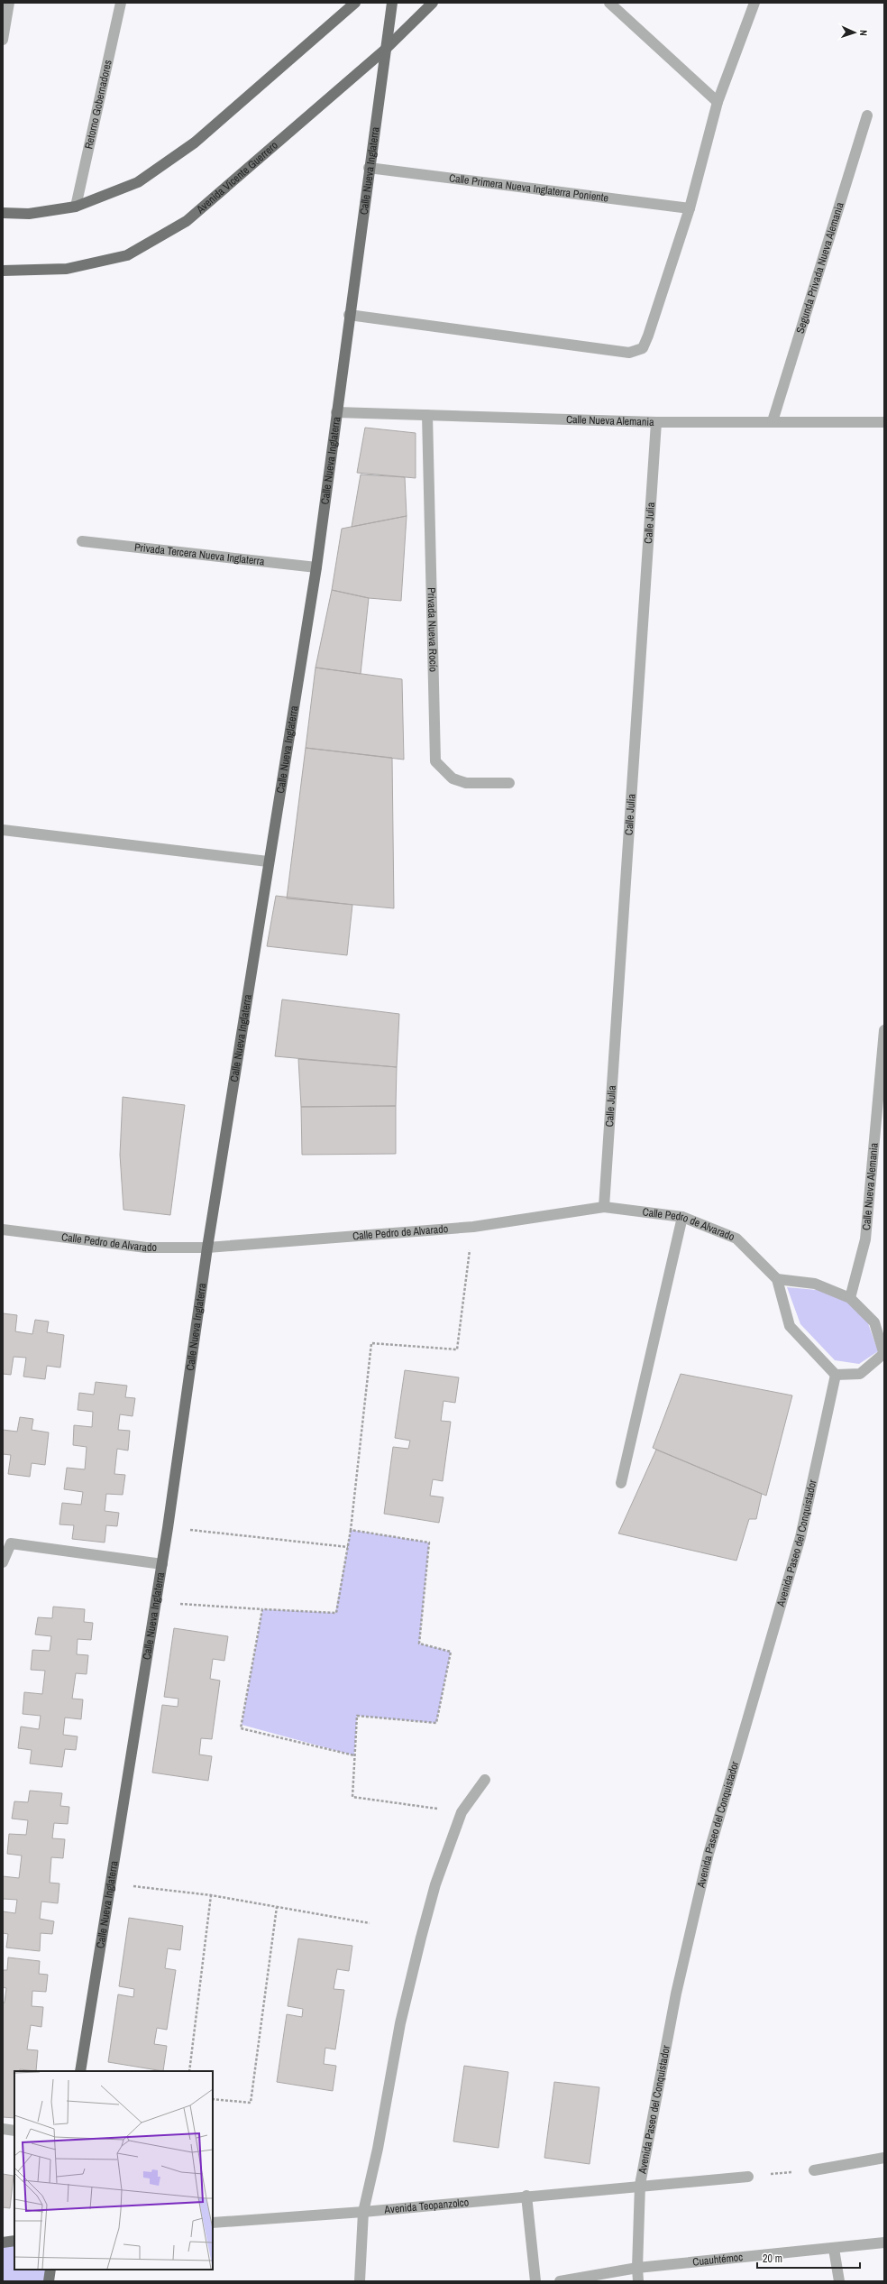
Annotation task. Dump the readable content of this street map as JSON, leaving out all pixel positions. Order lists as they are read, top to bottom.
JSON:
{
  "streets": {
    "main road": ["Calle Nueva Inglaterra", "Avenida Vicente Guerrero"],
    "street": [
      "Retorno Gobernadores",
      "Calle Primera Nueva Inglaterra Poniente",
      "Segunda Privada Nueva Alemania",
      "Calle Nueva Alemania",
      "Calle Julia",
      "Privada Tercera Nueva Inglaterra",
      "Privada Nueva Rocío",
      "Calle Pedro de Alvarado",
      "Avenida Paseo del Conquistador",
      "Avenida Teopanzolco",
      "Cuauhtémoc"
    ]
  },
  "crossings": [
    ["Calle Nueva Inglaterra", "Avenida Vicente Guerrero"],
    ["Calle Nueva Inglaterra", "Calle Primera Nueva Inglaterra Poniente"],
    ["Calle Nueva Inglaterra", "Calle Nueva Alemania"],
    ["Calle Nueva Inglaterra", "Privada Tercera Nueva Inglaterra"],
    ["Calle Nueva Inglaterra", "Calle Pedro de Alvarado"],
    ["Segunda Privada Nueva Alemania", "Calle Nueva Alemania"],
    ["Calle Nueva Alemania", "Calle Julia"],
    ["Calle Nueva Alemania", "Privada Nueva Rocío"],
    ["Calle Julia", "Calle Pedro de Alvarado"],
    ["Calle Pedro de Alvarado", "Avenida Paseo del Conquistador"],
    ["Avenida Paseo del Conquistador", "Avenida Teopanzolco"],
    ["Avenida Paseo del Conquistador", "Cuauhtémoc"]
  ],
  "scale_bar": "20 m",
  "north": "right"
}
